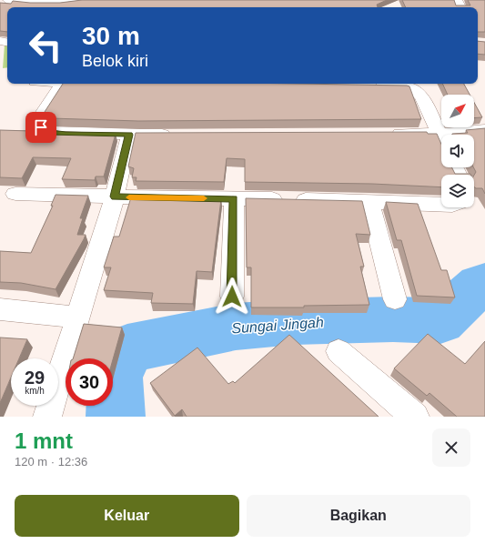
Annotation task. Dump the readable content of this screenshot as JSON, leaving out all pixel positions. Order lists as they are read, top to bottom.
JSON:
{
  "water": ["Sungai Jingah"],
  "north": "top right",
  "page": {
    "turn": ["30 m", "Belok kiri"],
    "speed": "29 km/h",
    "limit": "30",
    "heading": ["1 mnt", "120 m · 12:36"],
    "buttons": ["Keluar", "Bagikan"]
  }
}
